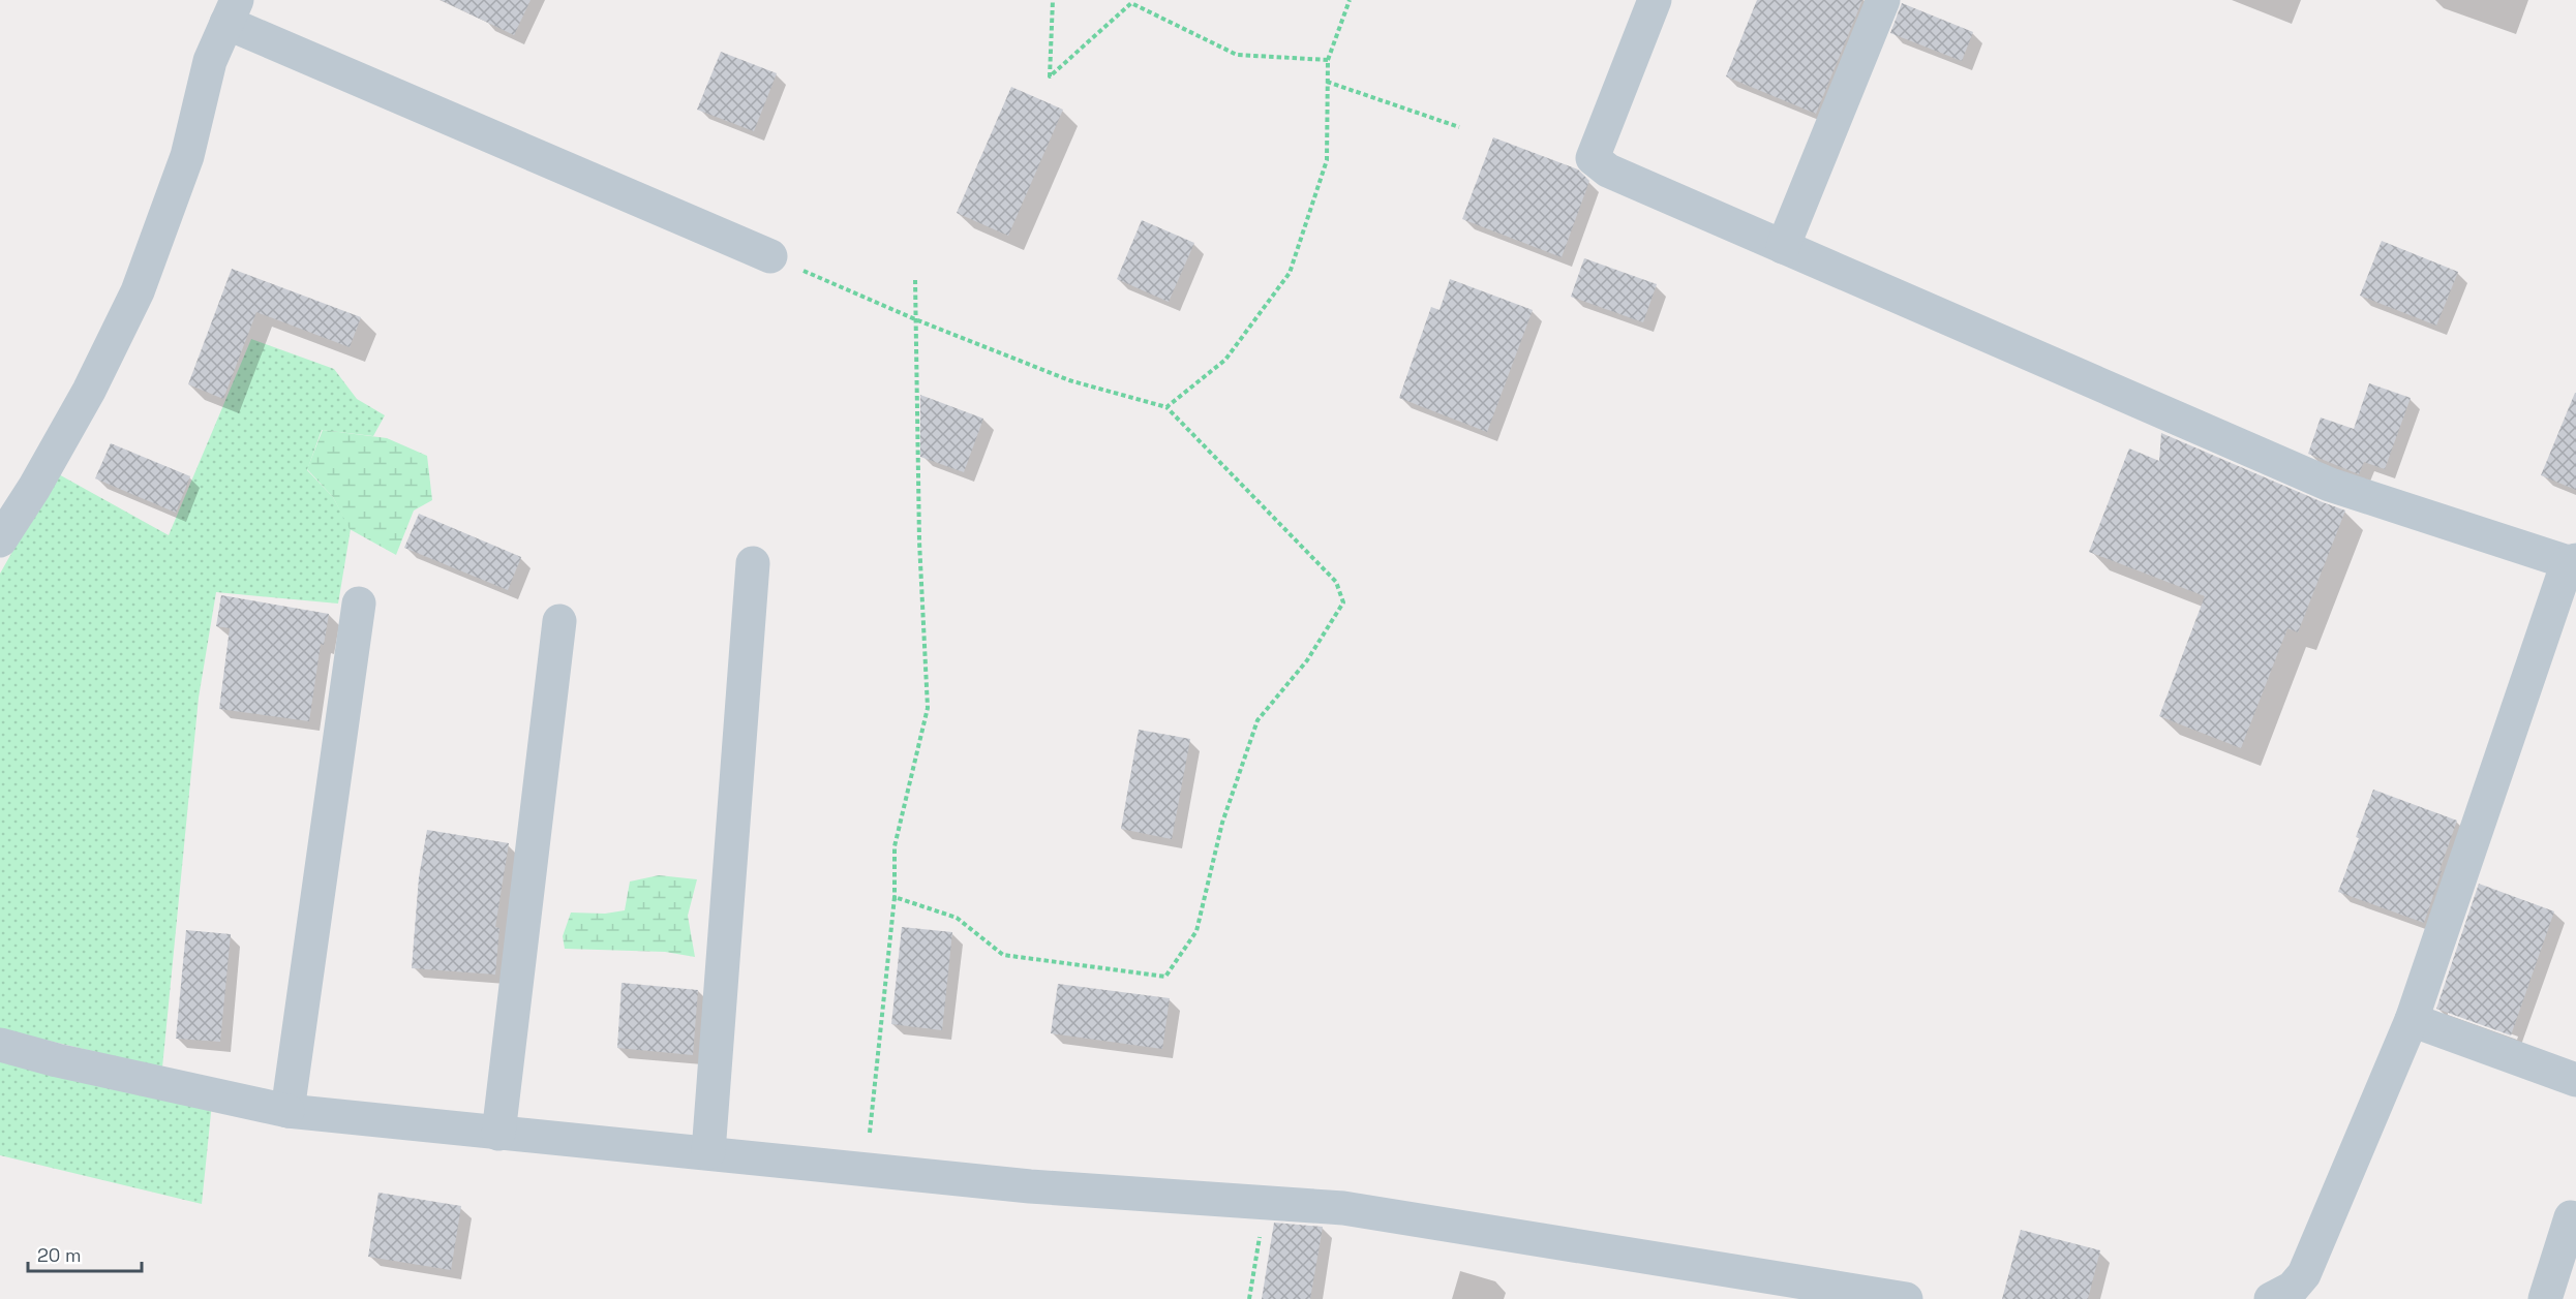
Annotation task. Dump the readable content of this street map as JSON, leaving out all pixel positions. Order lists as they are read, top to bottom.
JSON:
{
  "scale_bar": "20 m"
}
